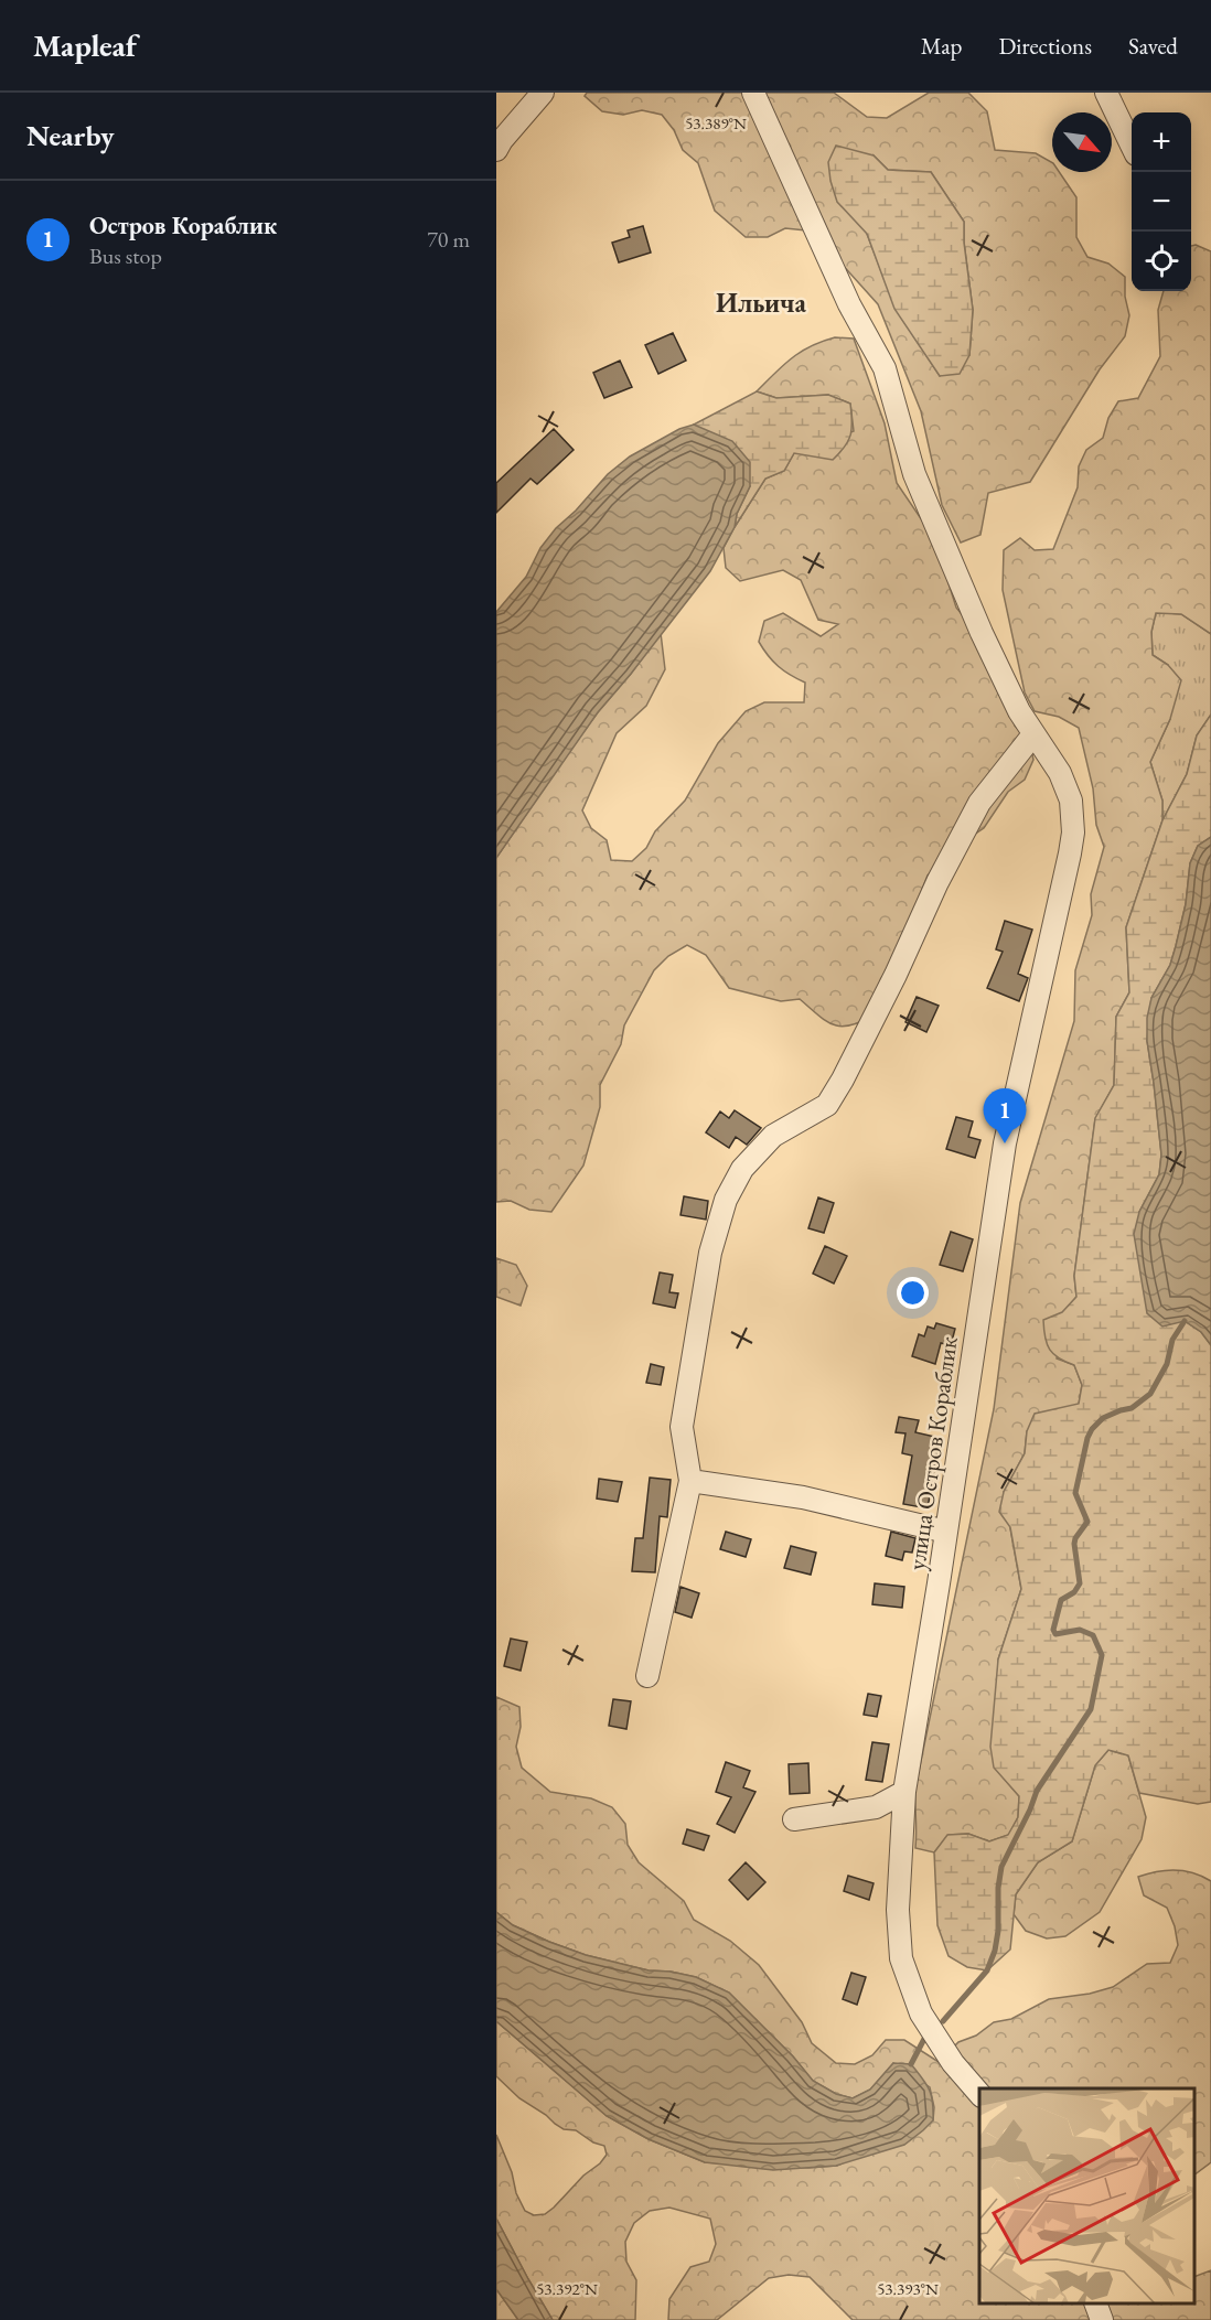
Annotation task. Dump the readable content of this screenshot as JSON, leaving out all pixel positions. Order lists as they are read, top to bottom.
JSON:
{
  "streets": {
    "street": ["улица Остров Кораблик"]
  },
  "districts": ["Ильича"],
  "north": "bottom right",
  "page": {
    "header": "Mapleaf",
    "nav": ["Map", "Directions", "Saved"],
    "heading": "Nearby",
    "map_buttons": ["+", "−"],
    "list": [
      {
        "mark": "1",
        "name": "Остров Кораблик",
        "note": "Bus stop",
        "value": "70 m"
      }
    ],
    "pins": "1"
  },
  "coordinates": ["53.389°N", "53.392°N", "53.393°N"]
}
